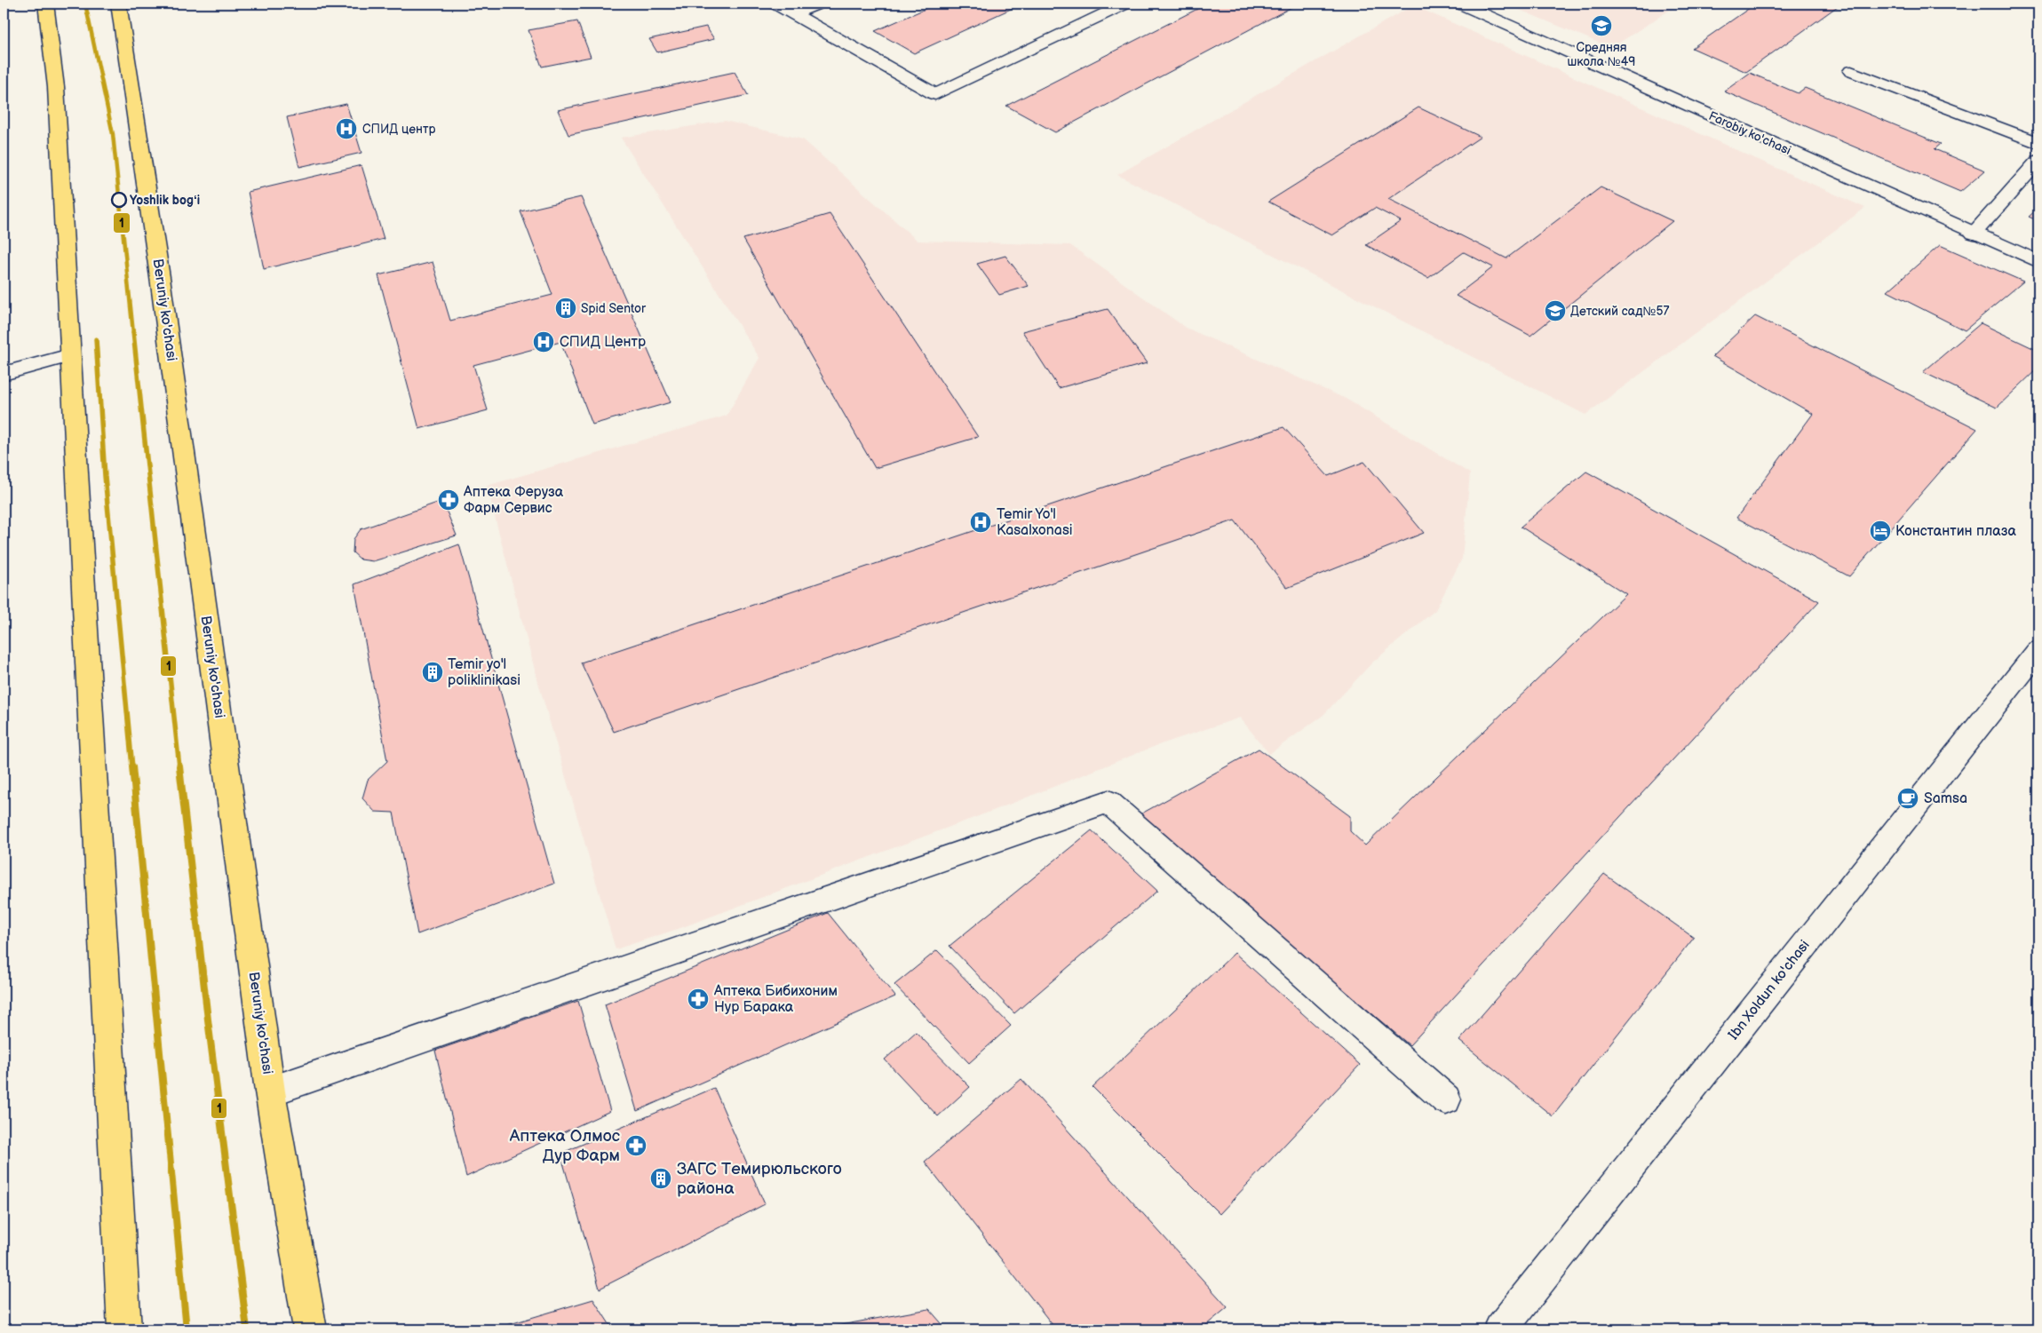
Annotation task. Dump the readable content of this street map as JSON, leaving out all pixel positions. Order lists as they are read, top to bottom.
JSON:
{
  "streets": {
    "main road": ["Beruniy ko'chasi"],
    "street": ["Farobiy ko'chasi", "Ibn Xoldun ko'chasi"]
  },
  "places": {
    "school or university": ["Средняя школа №49", "Детский сад№57"],
    "hospital": ["СПИД центр", "СПИД Центр", "Temir Yo'l Kasalxonasi"],
    "other": ["Yoshlik bogʻi"],
    "building": ["Spid Sentor", "Temir yo'l poliklinikasi", "ЗАГС Темирюльского района"],
    "pharmacy": ["Аптека Феруза Фарм Сервис", "Аптека Бибихоним Нур Барака", "Аптека Олмос Дур Фарм"],
    "hotel": ["Константин плаза"],
    "cafe": ["Samsa"]
  },
  "lines": ["transit line 1"]
}
